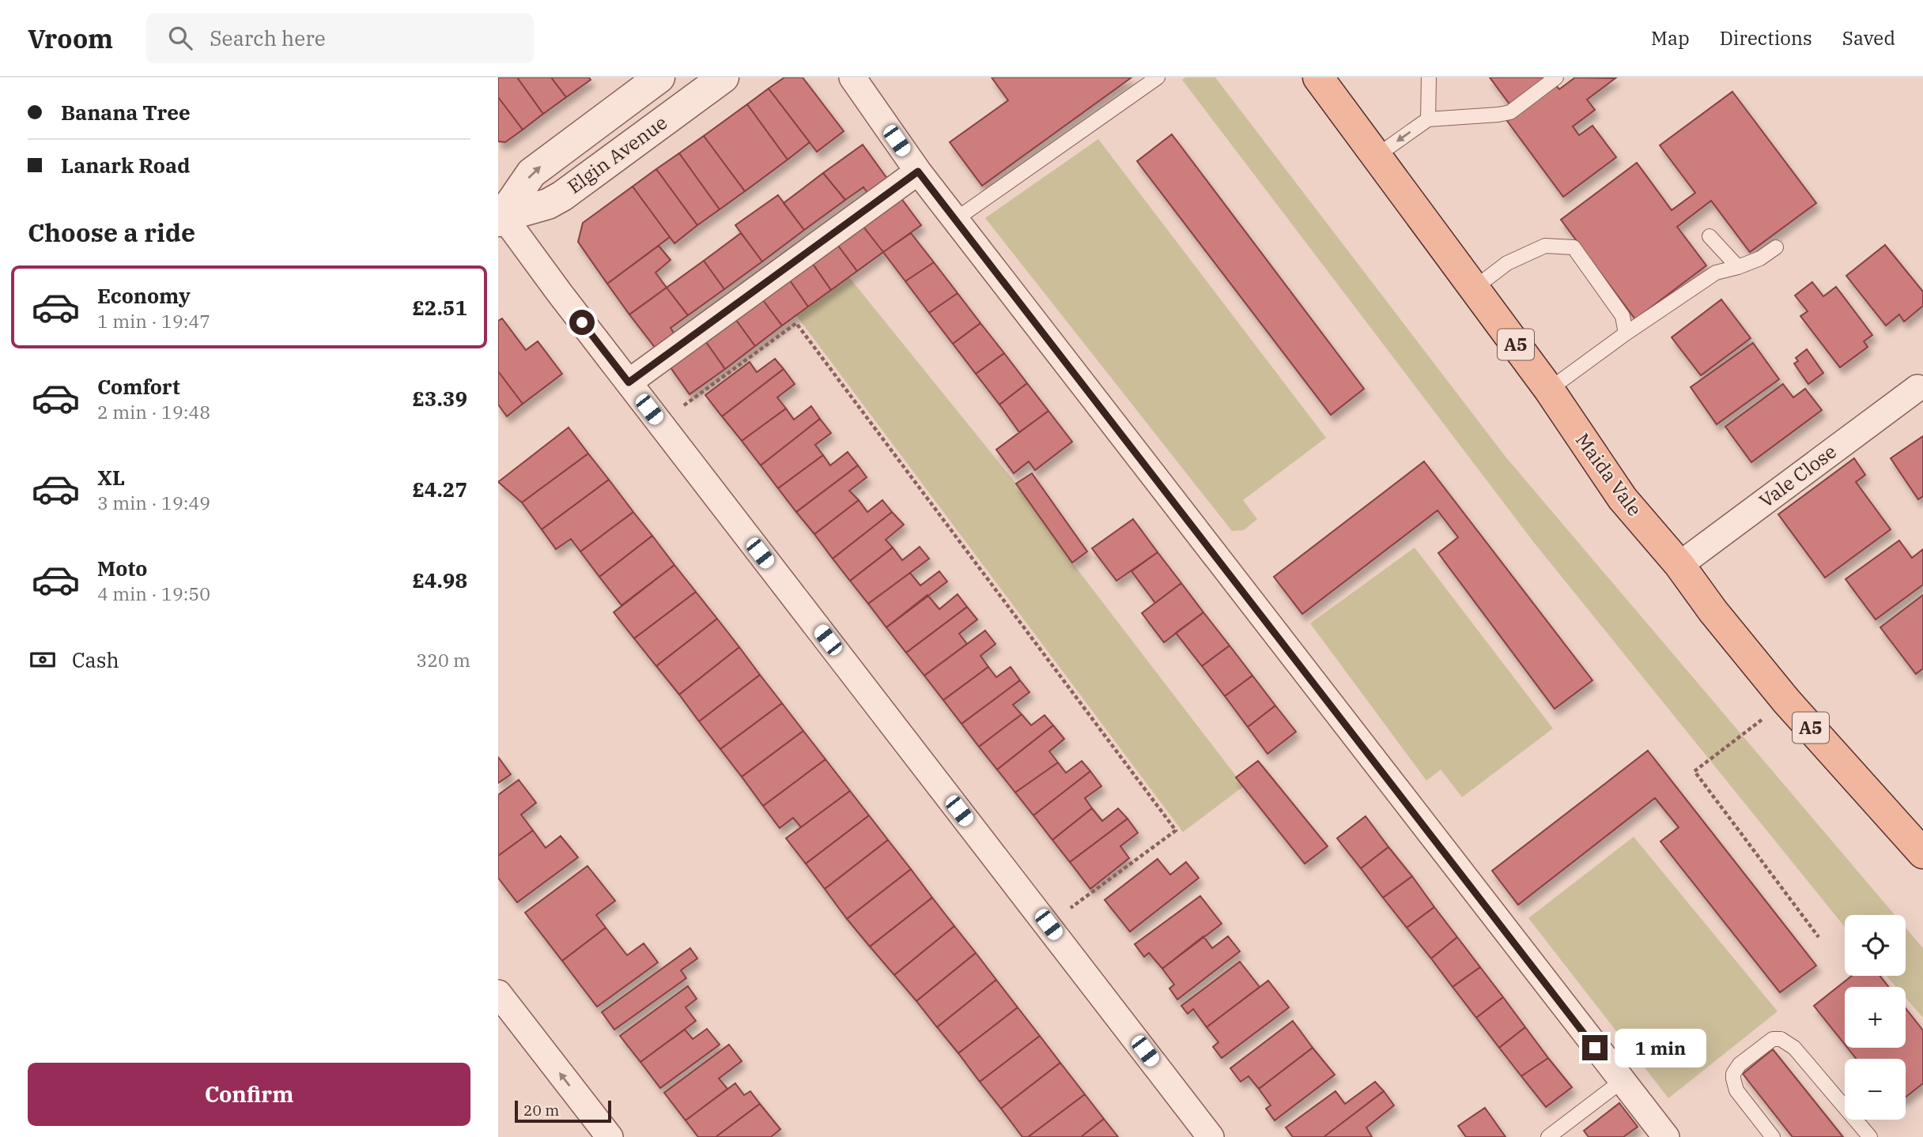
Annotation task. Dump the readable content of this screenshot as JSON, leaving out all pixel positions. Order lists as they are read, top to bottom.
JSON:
{
  "streets": {
    "main road": ["A5", "Maida Vale"],
    "street": ["Elgin Avenue", "Vale Close"]
  },
  "crossings": [
    ["Maida Vale", "Vale Close"]
  ],
  "scale_bar": "20 m",
  "page": {
    "header": "Vroom",
    "search": "Search here",
    "nav": ["Map", "Directions", "Saved"],
    "banner": ["Banana Tree", "Lanark Road"],
    "heading": "Choose a ride",
    "list": [
      {
        "name": "Economy",
        "note": "1 min · 19:47",
        "value": "£2.51"
      },
      {
        "name": "Comfort",
        "note": "2 min · 19:48",
        "value": "£3.39"
      },
      {
        "name": "XL",
        "note": "3 min · 19:49",
        "value": "£4.27"
      },
      {
        "name": "Moto",
        "note": "4 min · 19:50",
        "value": "£4.98"
      }
    ],
    "pay": ["Cash", "320 m"],
    "map_buttons": ["+", "−"],
    "bubble": "1 min",
    "buttons": "Confirm",
    "scale": "20 m"
  }
}
